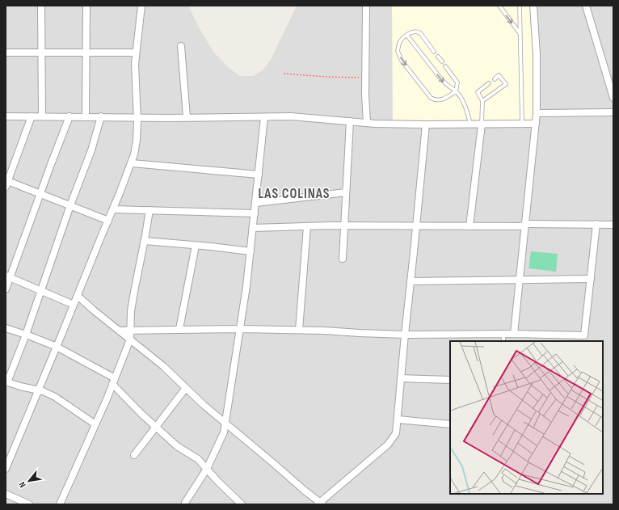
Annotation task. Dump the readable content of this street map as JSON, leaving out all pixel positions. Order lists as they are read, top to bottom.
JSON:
{
  "districts": ["LAS COLINAS"],
  "north": "bottom left"
}
